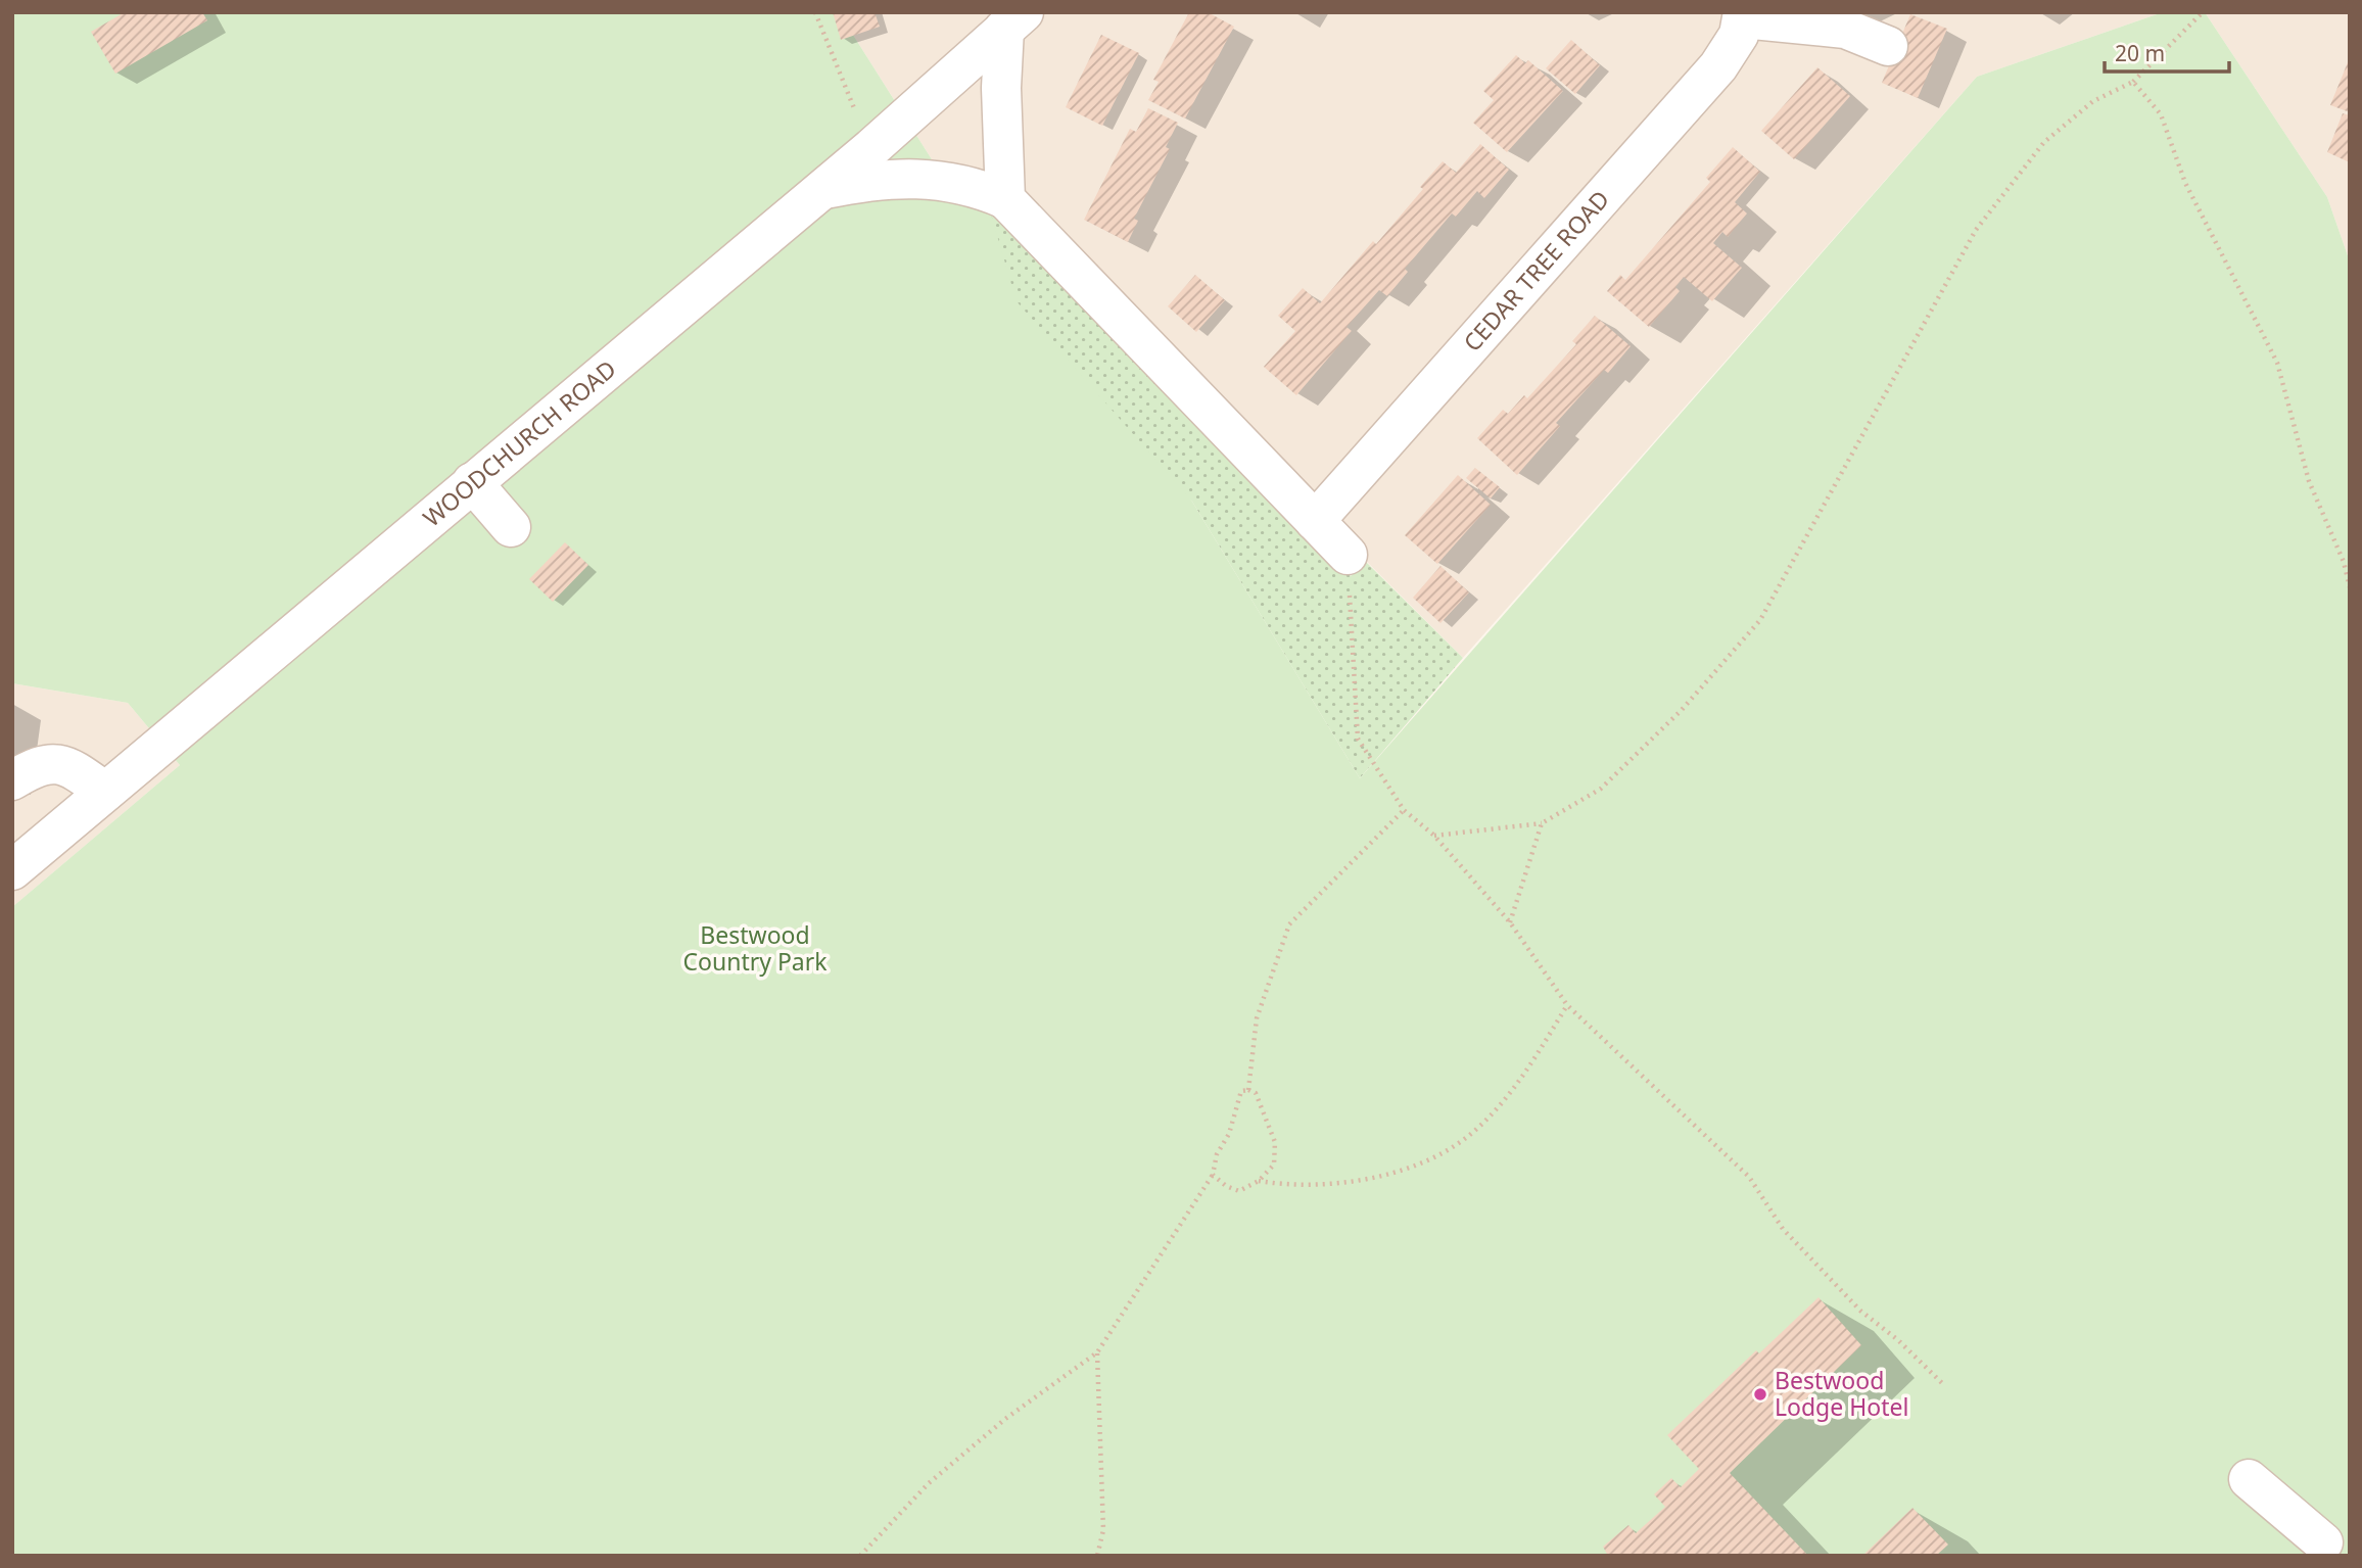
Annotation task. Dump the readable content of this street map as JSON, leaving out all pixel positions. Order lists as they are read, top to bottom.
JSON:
{
  "streets": {
    "street": ["CEDAR TREE ROAD", "WOODCHURCH ROAD"]
  },
  "parks": ["Bestwood Country Park"],
  "places": ["Bestwood Lodge Hotel"],
  "scale_bar": "20 m"
}
